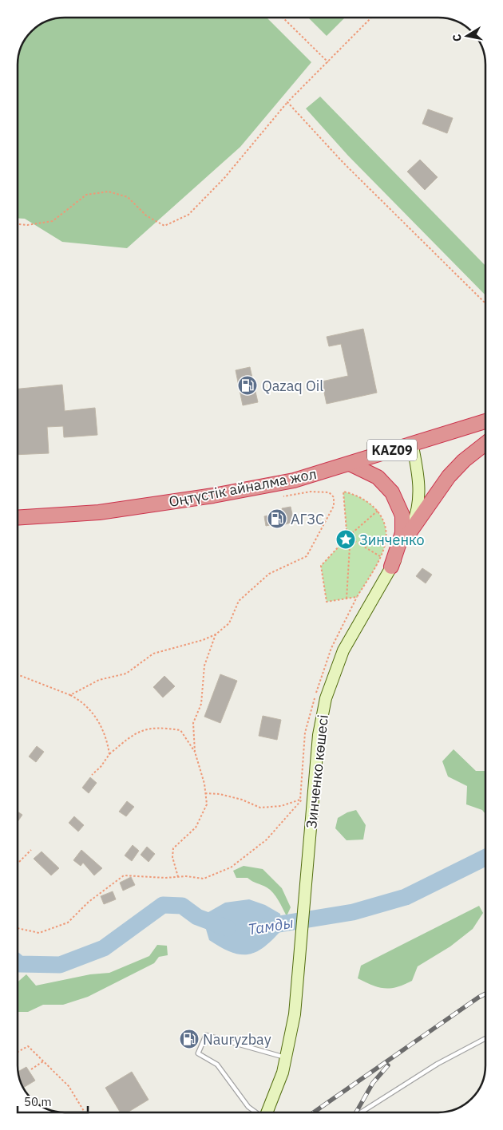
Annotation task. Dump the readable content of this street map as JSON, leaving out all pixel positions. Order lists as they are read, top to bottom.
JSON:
{
  "streets": {
    "highway": ["KAZ09", "Оңтүстік айналма жол"],
    "main road": ["Зинченко көшесі"]
  },
  "crossings": [
    ["Оңтүстік айналма жол", "Зинченко көшесі"]
  ],
  "water": ["Тамды"],
  "places": {
    "fuel station": ["Qazaq Oil", "АГЗС", "Nauryzbay"],
    "place": ["Зинченко"]
  },
  "scale_bar": "50 m",
  "north": "left"
}
